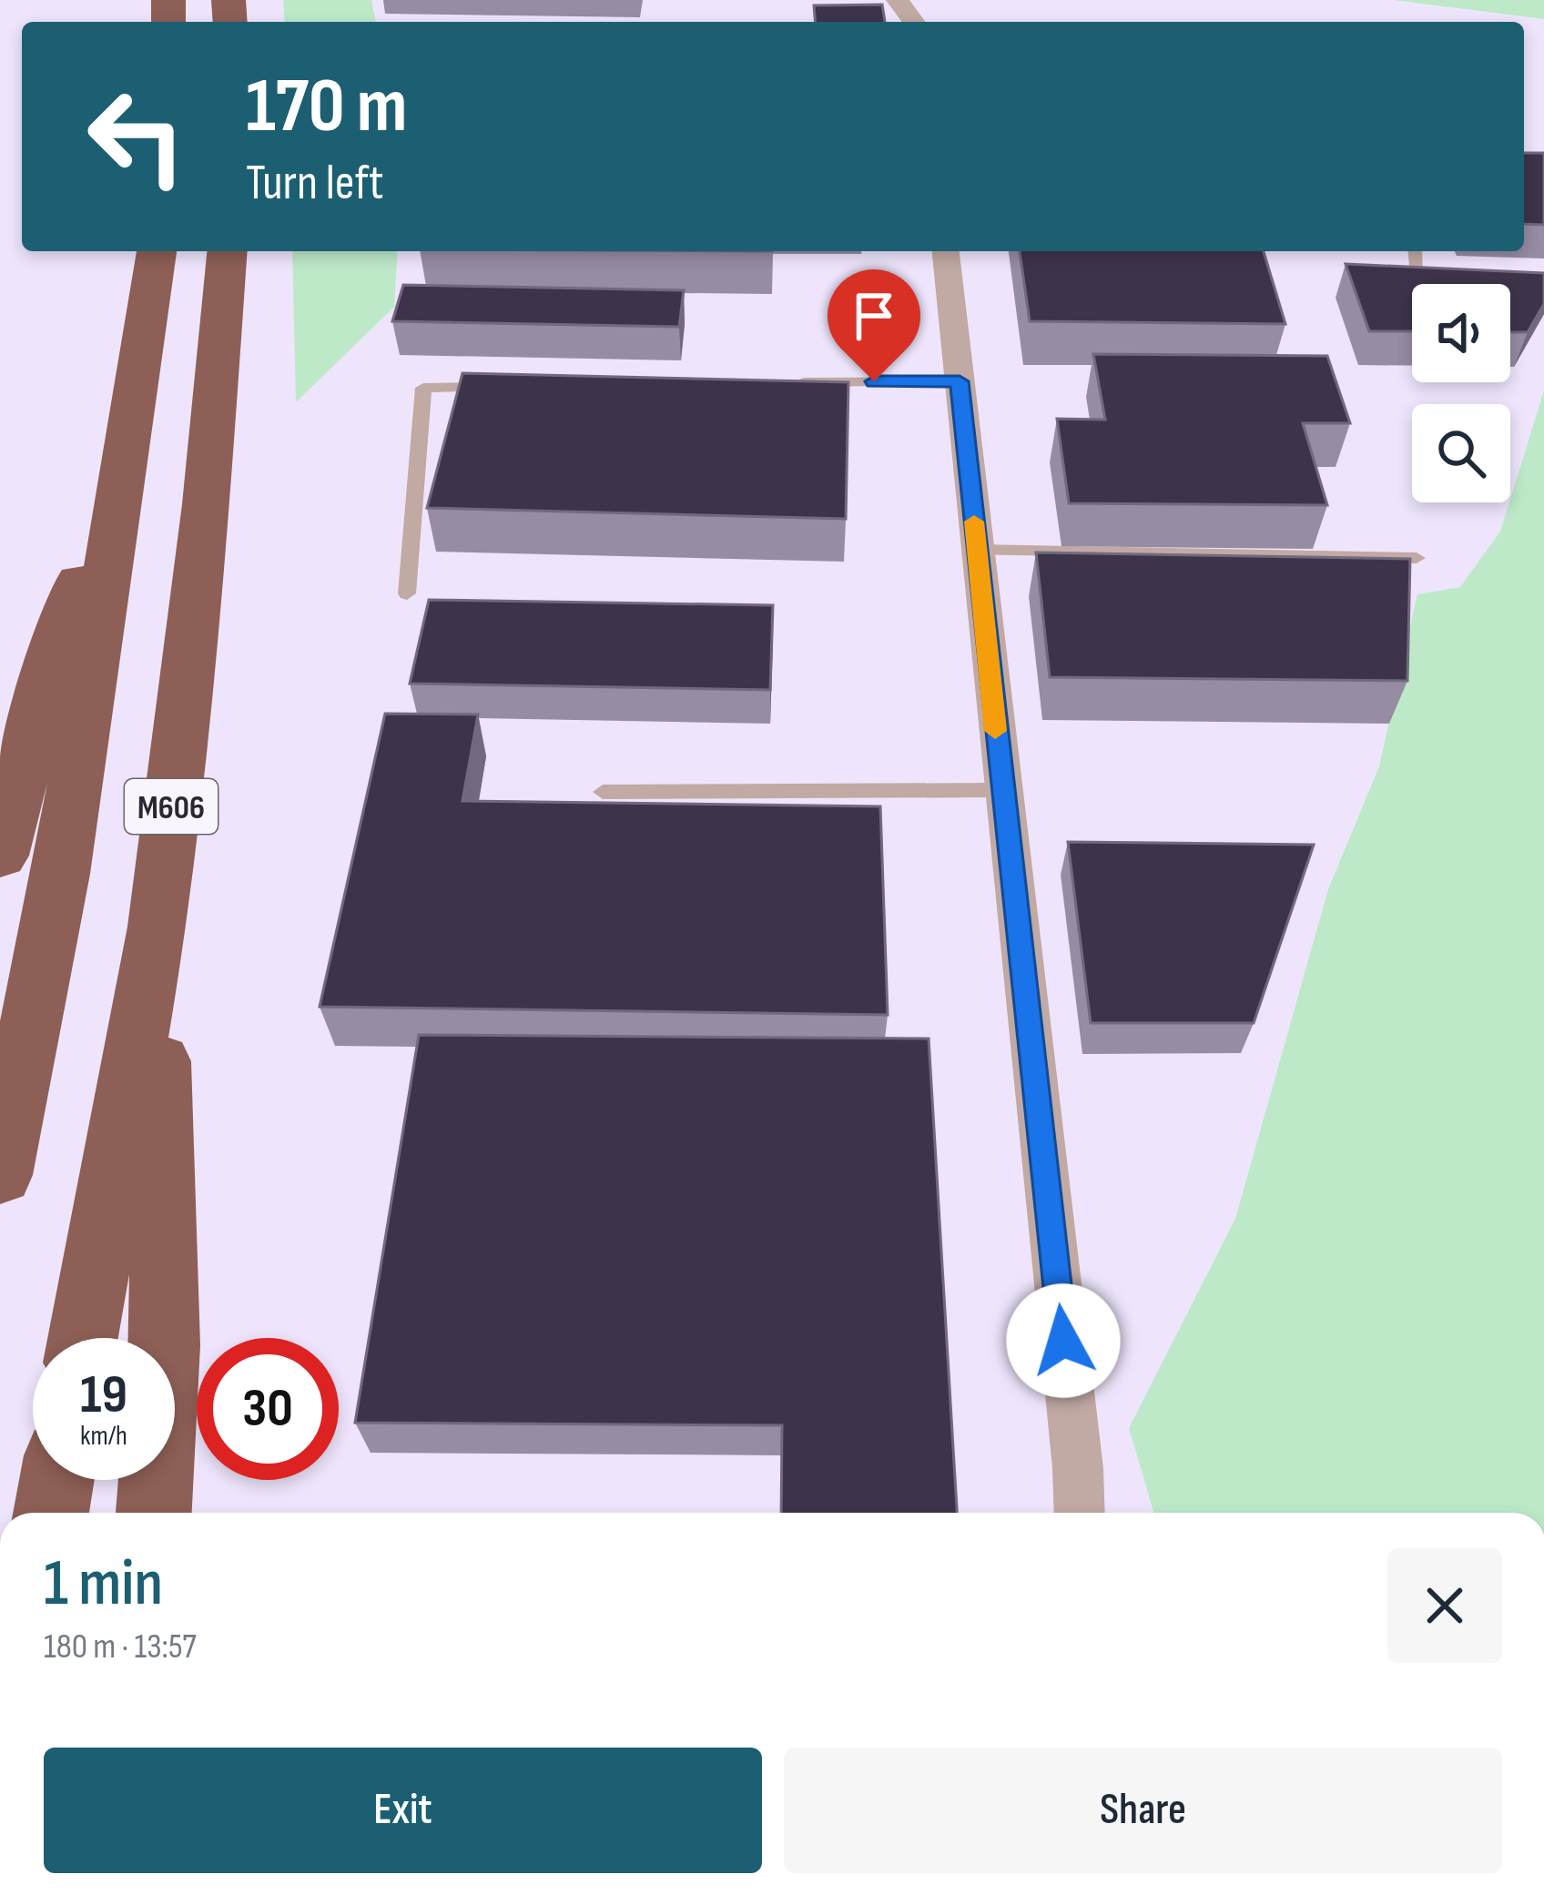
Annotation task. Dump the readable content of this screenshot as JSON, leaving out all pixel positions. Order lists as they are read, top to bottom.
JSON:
{
  "streets": {
    "highway": ["M606"]
  },
  "page": {
    "turn": ["170 m", "Turn left"],
    "speed": "19 km/h",
    "limit": "30",
    "heading": ["1 min", "180 m · 13:57"],
    "buttons": ["Exit", "Share"]
  }
}
